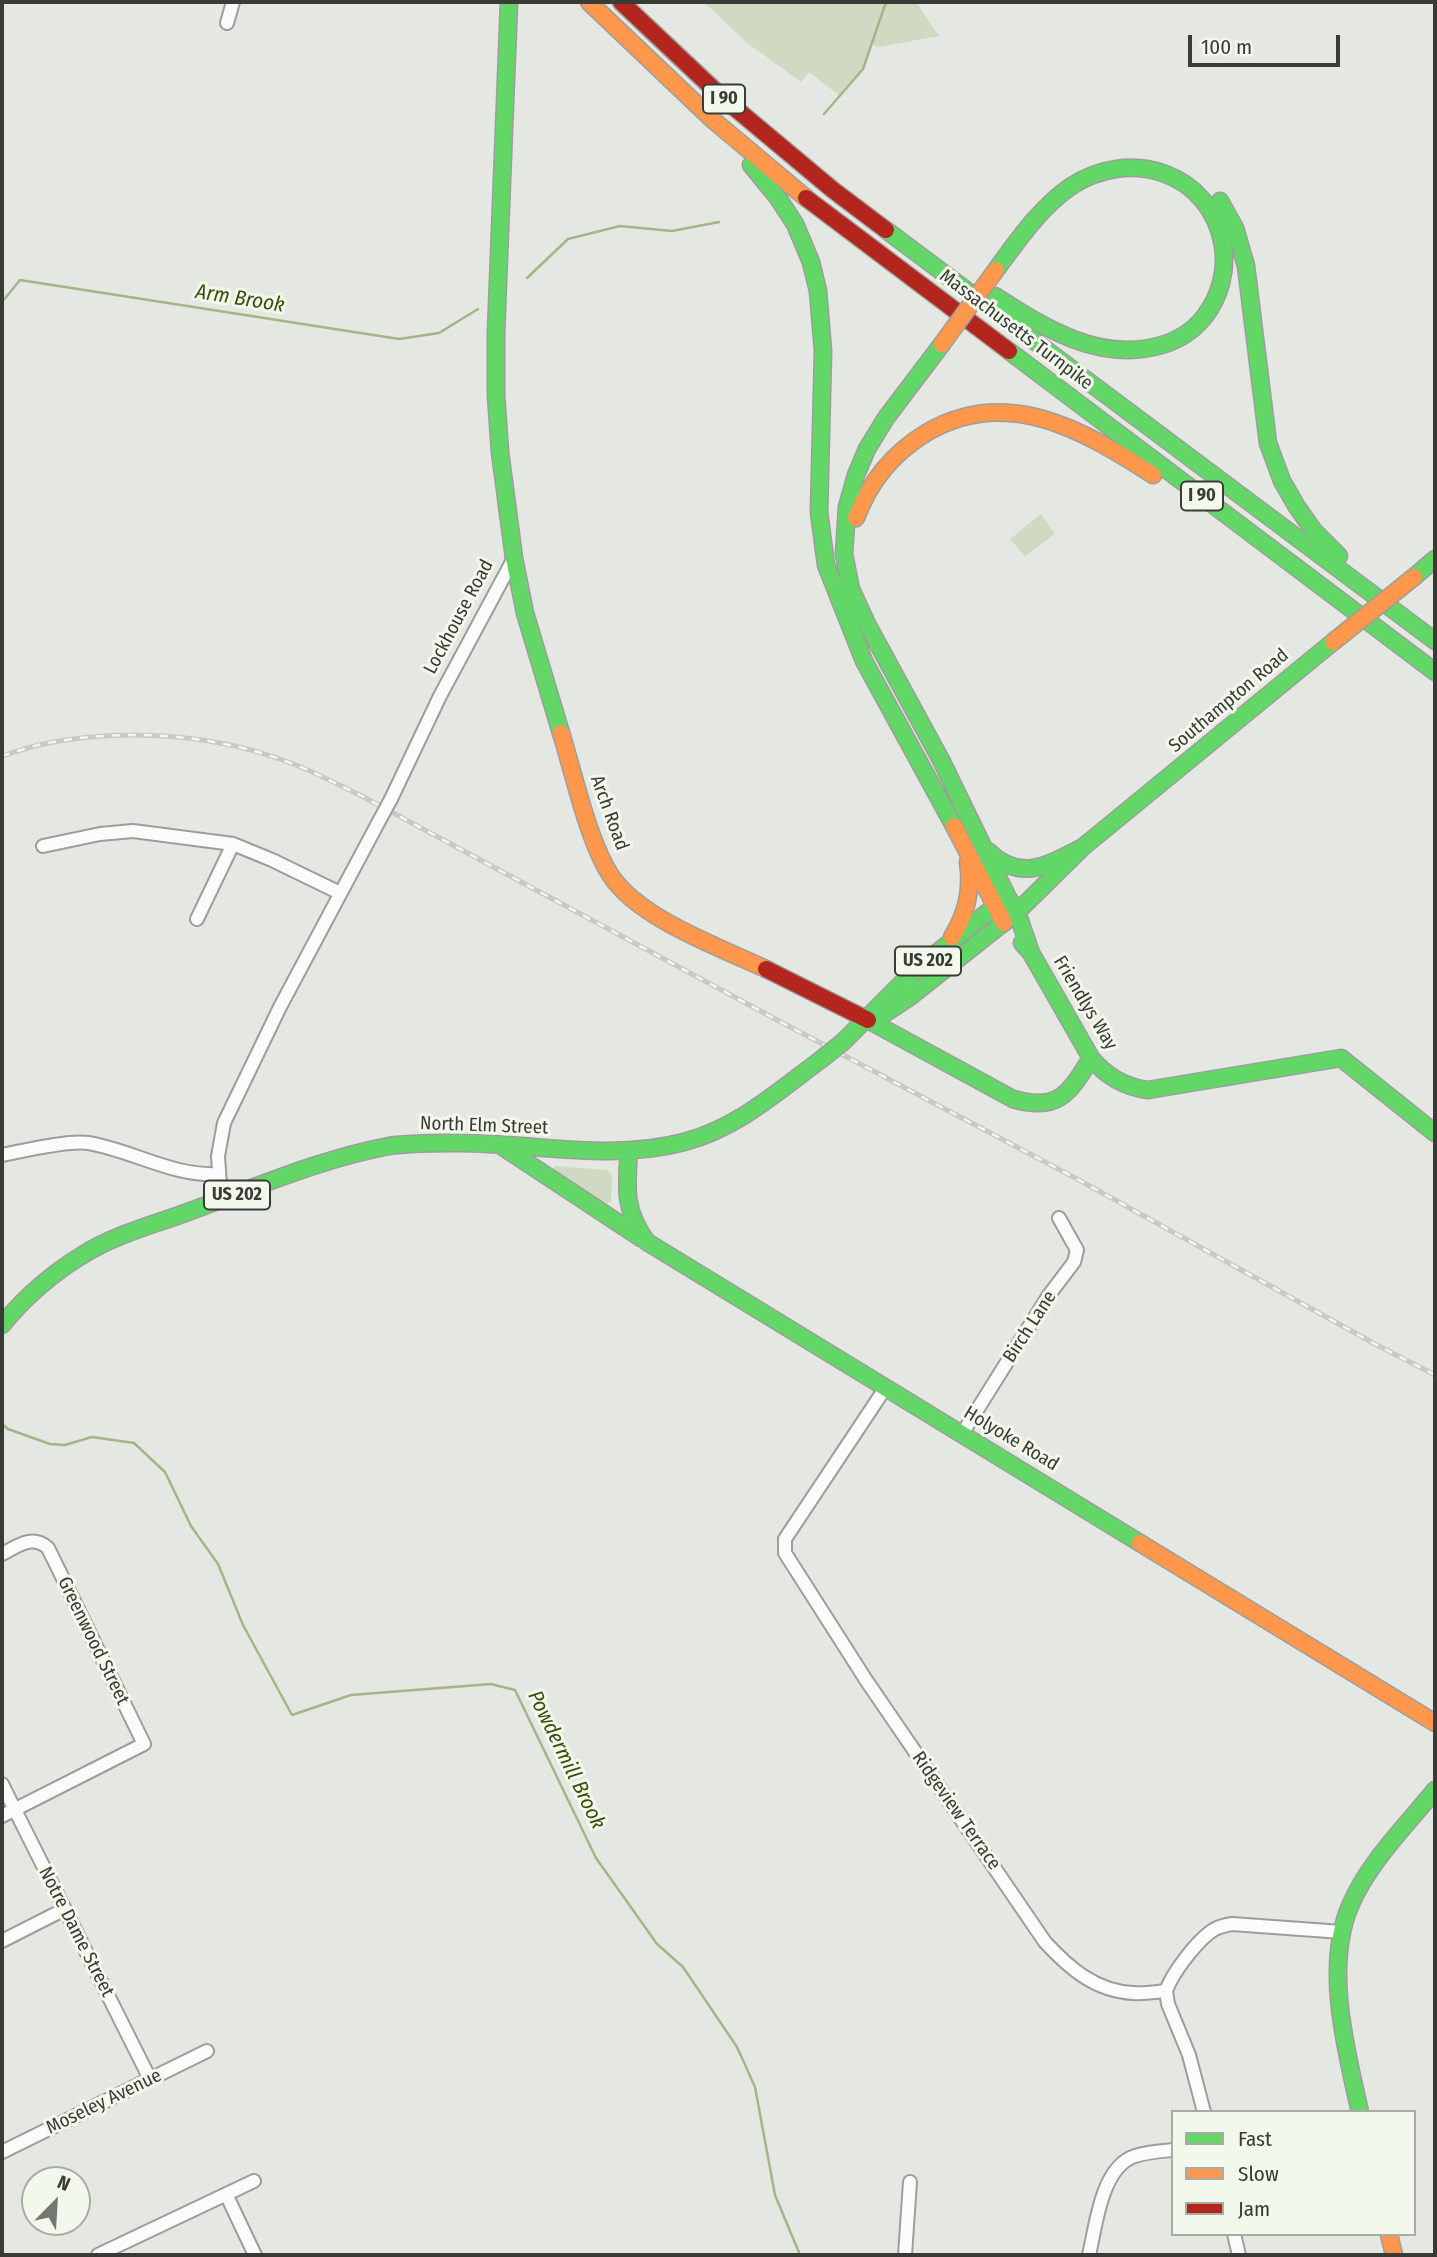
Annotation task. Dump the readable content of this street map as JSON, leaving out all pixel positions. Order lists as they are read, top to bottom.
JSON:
{
  "streets": {
    "main road": [
      "I 90",
      "Massachusetts Turnpike",
      "Lockhouse Road",
      "Southampton Road",
      "Arch Road",
      "US 202",
      "Friendlys Way",
      "North Elm Street",
      "Holyoke Road"
    ],
    "street": [
      "Birch Lane",
      "Greenwood Street",
      "Ridgeview Terrace",
      "Notre Dame Street",
      "Moseley Avenue"
    ]
  },
  "crossings": [
    ["Lockhouse Road", "Arch Road"],
    ["Lockhouse Road", "North Elm Street"],
    ["Southampton Road", "Arch Road"],
    ["Southampton Road", "Friendlys Way"],
    ["Southampton Road", "North Elm Street"],
    ["Arch Road", "Friendlys Way"],
    ["North Elm Street", "Holyoke Road"],
    ["Birch Lane", "Holyoke Road"],
    ["Holyoke Road", "Ridgeview Terrace"],
    ["Greenwood Street", "Notre Dame Street"],
    ["Notre Dame Street", "Moseley Avenue"]
  ],
  "water": ["Arm Brook", "Powdermill Brook"],
  "legend": ["Fast", "Slow", "Jam"],
  "scale_bar": "100 m",
  "north": "top right"
}
